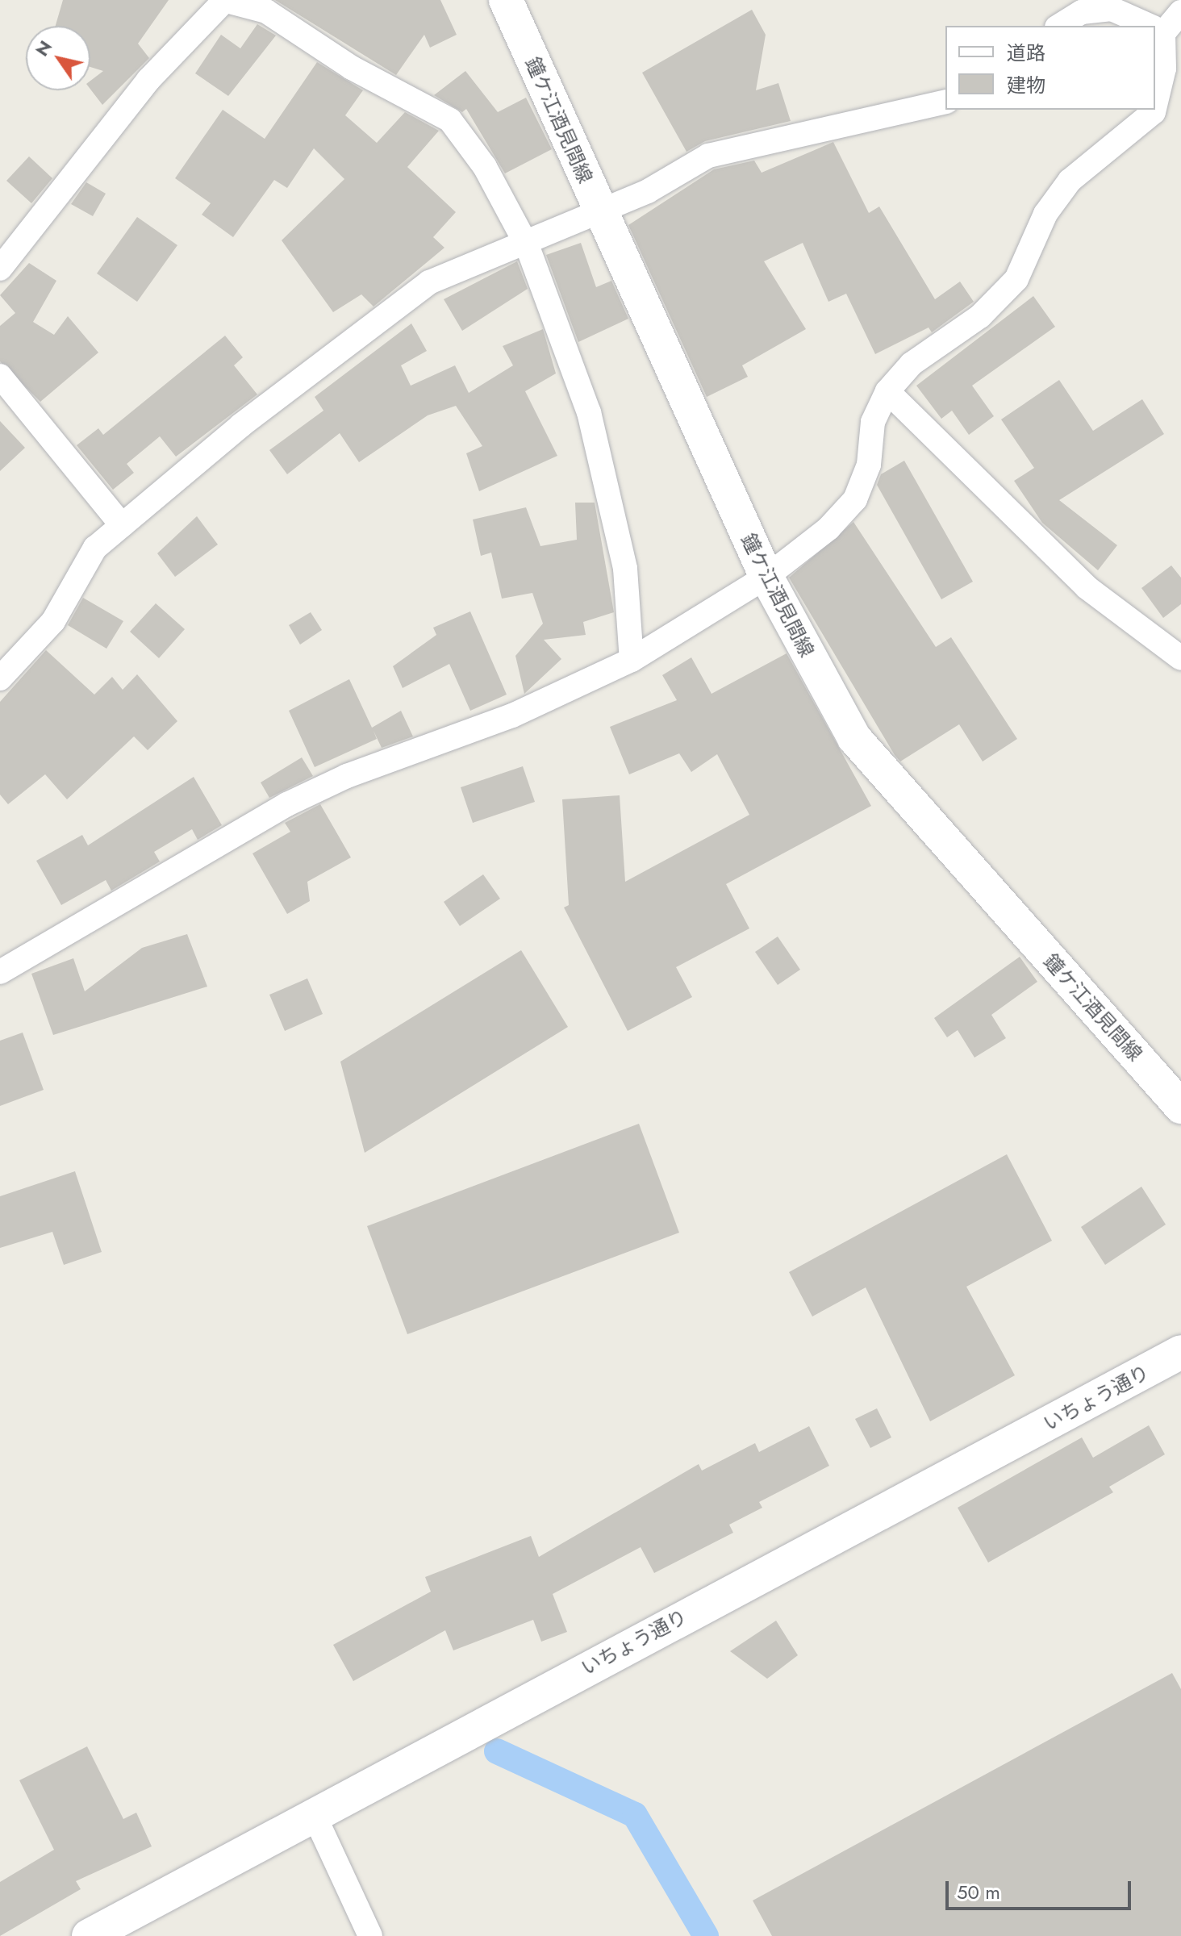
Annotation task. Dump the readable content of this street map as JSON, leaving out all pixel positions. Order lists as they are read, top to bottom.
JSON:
{
  "streets": {
    "main road": ["鐘ケ江酒見間線", "いちょう通り"]
  },
  "legend": ["道路", "建物"],
  "scale_bar": "50 m",
  "north": "top left"
}
